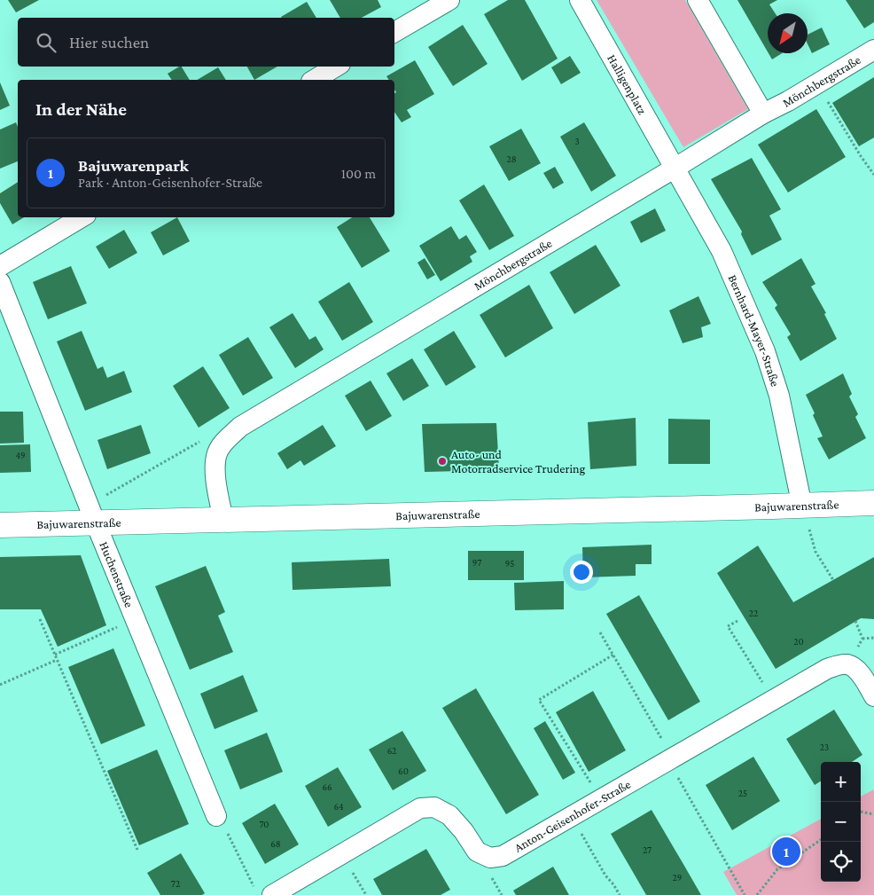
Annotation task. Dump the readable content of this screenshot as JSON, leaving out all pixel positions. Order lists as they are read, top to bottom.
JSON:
{
  "streets": {
    "main road": ["Bajuwarenstraße"],
    "street": [
      "Mönchbergstraße",
      "Halligenplatz",
      "Bernhard-Mayer-Straße",
      "Huchenstraße",
      "Anton-Geisenhofer-Straße"
    ]
  },
  "crossings": [
    ["Mönchbergstraße", "Halligenplatz"],
    ["Mönchbergstraße", "Bernhard-Mayer-Straße"],
    ["Mönchbergstraße", "Bajuwarenstraße"],
    ["Halligenplatz", "Bernhard-Mayer-Straße"],
    ["Bernhard-Mayer-Straße", "Bajuwarenstraße"],
    ["Bajuwarenstraße", "Huchenstraße"]
  ],
  "places": ["Auto- und Motorradservice Trudering"],
  "house_numbers": [
    "3",
    "28",
    "49",
    "97",
    "95",
    "22",
    "20",
    "23",
    "62",
    "60",
    "66",
    "25",
    "64",
    "70",
    "68",
    "27",
    "29",
    "72"
  ],
  "north": "bottom left",
  "page": {
    "search": "Hier suchen",
    "heading": "In der Nähe",
    "list": [
      {
        "mark": "1",
        "name": "Bajuwarenpark",
        "note": "Park · Anton-Geisenhofer-Straße",
        "value": "100 m"
      }
    ],
    "map_buttons": ["+", "−"],
    "pins": "1"
  }
}
